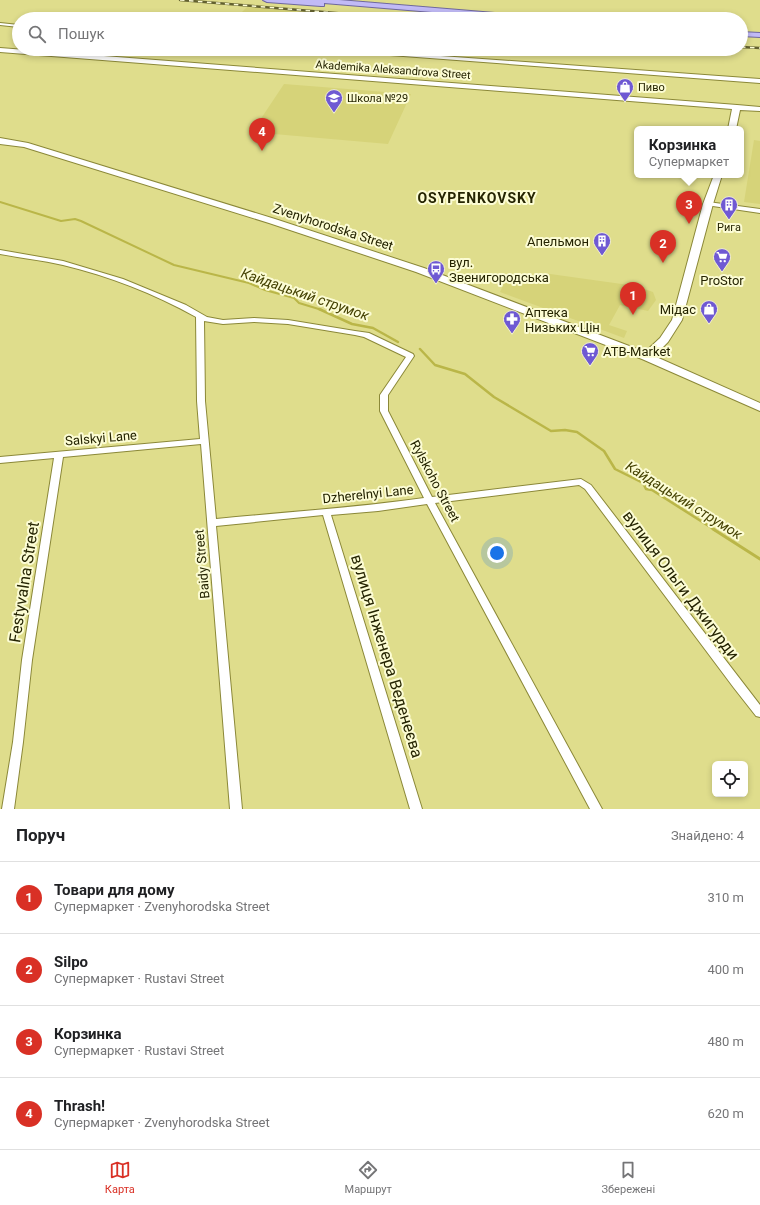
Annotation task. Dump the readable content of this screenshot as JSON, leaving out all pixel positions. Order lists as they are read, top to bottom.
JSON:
{
  "streets": {
    "street": [
      "Akademika Aleksandrova Street",
      "Zvenyhorodska Street",
      "Salskyi Lane",
      "Rylskoho Street",
      "Dzherelnyi Lane",
      "Baidy Street",
      "Festyvalna Street",
      "вулиця Ольги Джигурди",
      "вулиця Інженера Веденеєва"
    ]
  },
  "crossings": [
    ["Salskyi Lane", "Baidy Street"],
    ["Salskyi Lane", "Festyvalna Street"],
    ["Rylskoho Street", "Dzherelnyi Lane"],
    ["Rylskoho Street", "Baidy Street"],
    ["Dzherelnyi Lane", "Baidy Street"],
    ["Dzherelnyi Lane", "вулиця Ольги Джигурди"],
    ["Dzherelnyi Lane", "вулиця Інженера Веденеєва"]
  ],
  "districts": ["OSYPENKOVSKY"],
  "water": ["Кайдацький струмок"],
  "places": {
    "shop": ["Пиво", "Мідас"],
    "school or university": ["Школа №29"],
    "building": ["Рига", "Апельмон"],
    "supermarket": ["ProStor", "ATB-Market"],
    "bus stop": ["вул. Звенигородська"],
    "pharmacy": ["Аптека Низьких Цін"]
  },
  "page": {
    "search": "Пошук",
    "pins": [
      "4",
      "3",
      "2",
      "1"
    ],
    "popup": ["Корзинка", "Супермаркет"],
    "heading": ["Поруч", "Знайдено: 4"],
    "list": [
      {
        "mark": "1",
        "name": "Товари для дому",
        "note": "Супермаркет · Zvenyhorodska Street",
        "value": "310 m"
      },
      {
        "mark": "2",
        "name": "Silpo",
        "note": "Супермаркет · Rustavi Street",
        "value": "400 m"
      },
      {
        "mark": "3",
        "name": "Корзинка",
        "note": "Супермаркет · Rustavi Street",
        "value": "480 m"
      },
      {
        "mark": "4",
        "name": "Thrash!",
        "note": "Супермаркет · Zvenyhorodska Street",
        "value": "620 m"
      }
    ],
    "nav": ["Карта", "Маршрут", "Збережені"]
  }
}
